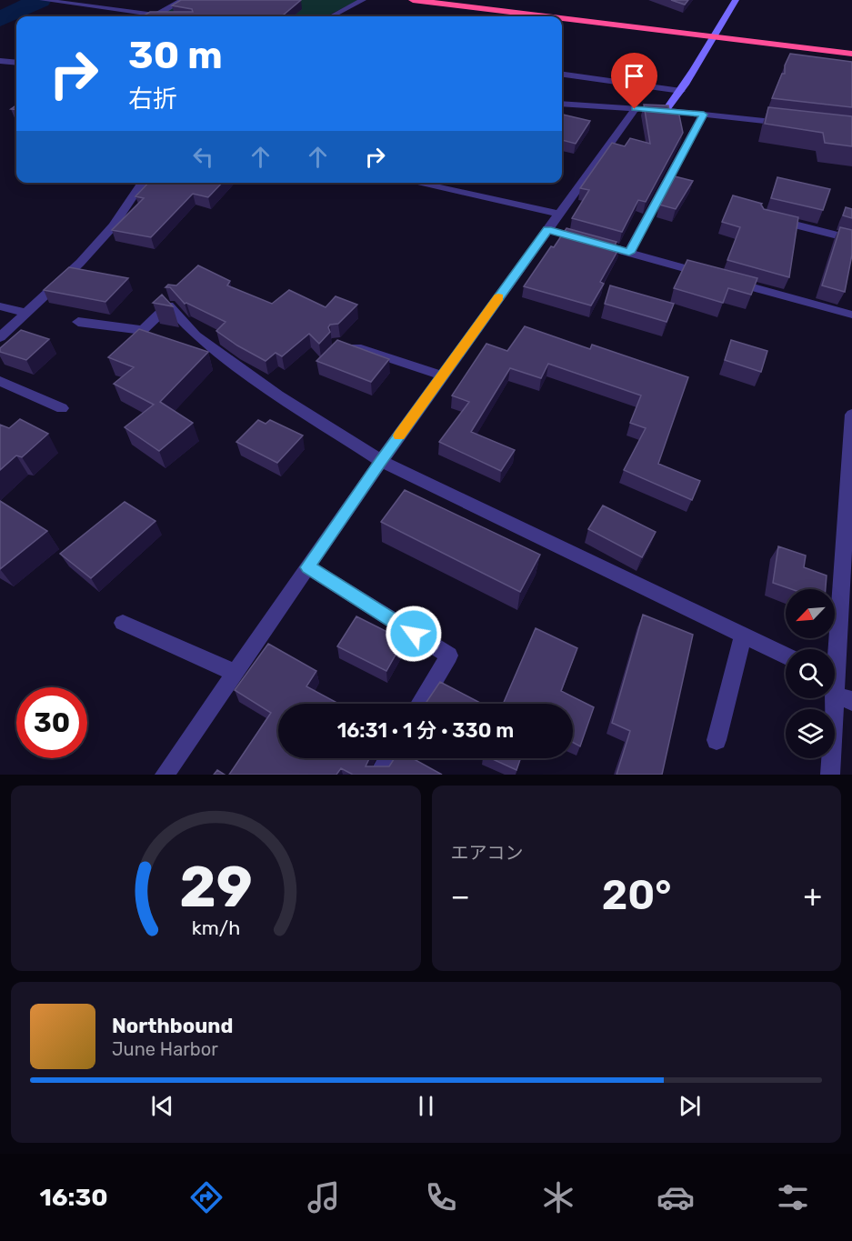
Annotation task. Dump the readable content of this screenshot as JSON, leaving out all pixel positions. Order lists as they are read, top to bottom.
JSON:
{
  "north": "bottom left",
  "page": {
    "turn": ["30 m", "右折"],
    "limit": "30",
    "trip": "16:31 · 1 分 · 330 m",
    "tile": "エアコン",
    "heat": ["−", "20°", "+"],
    "song": ["Northbound", "June Harbor"],
    "tabs": "16:30",
    "gauge": ["29", "km/h"]
  }
}
